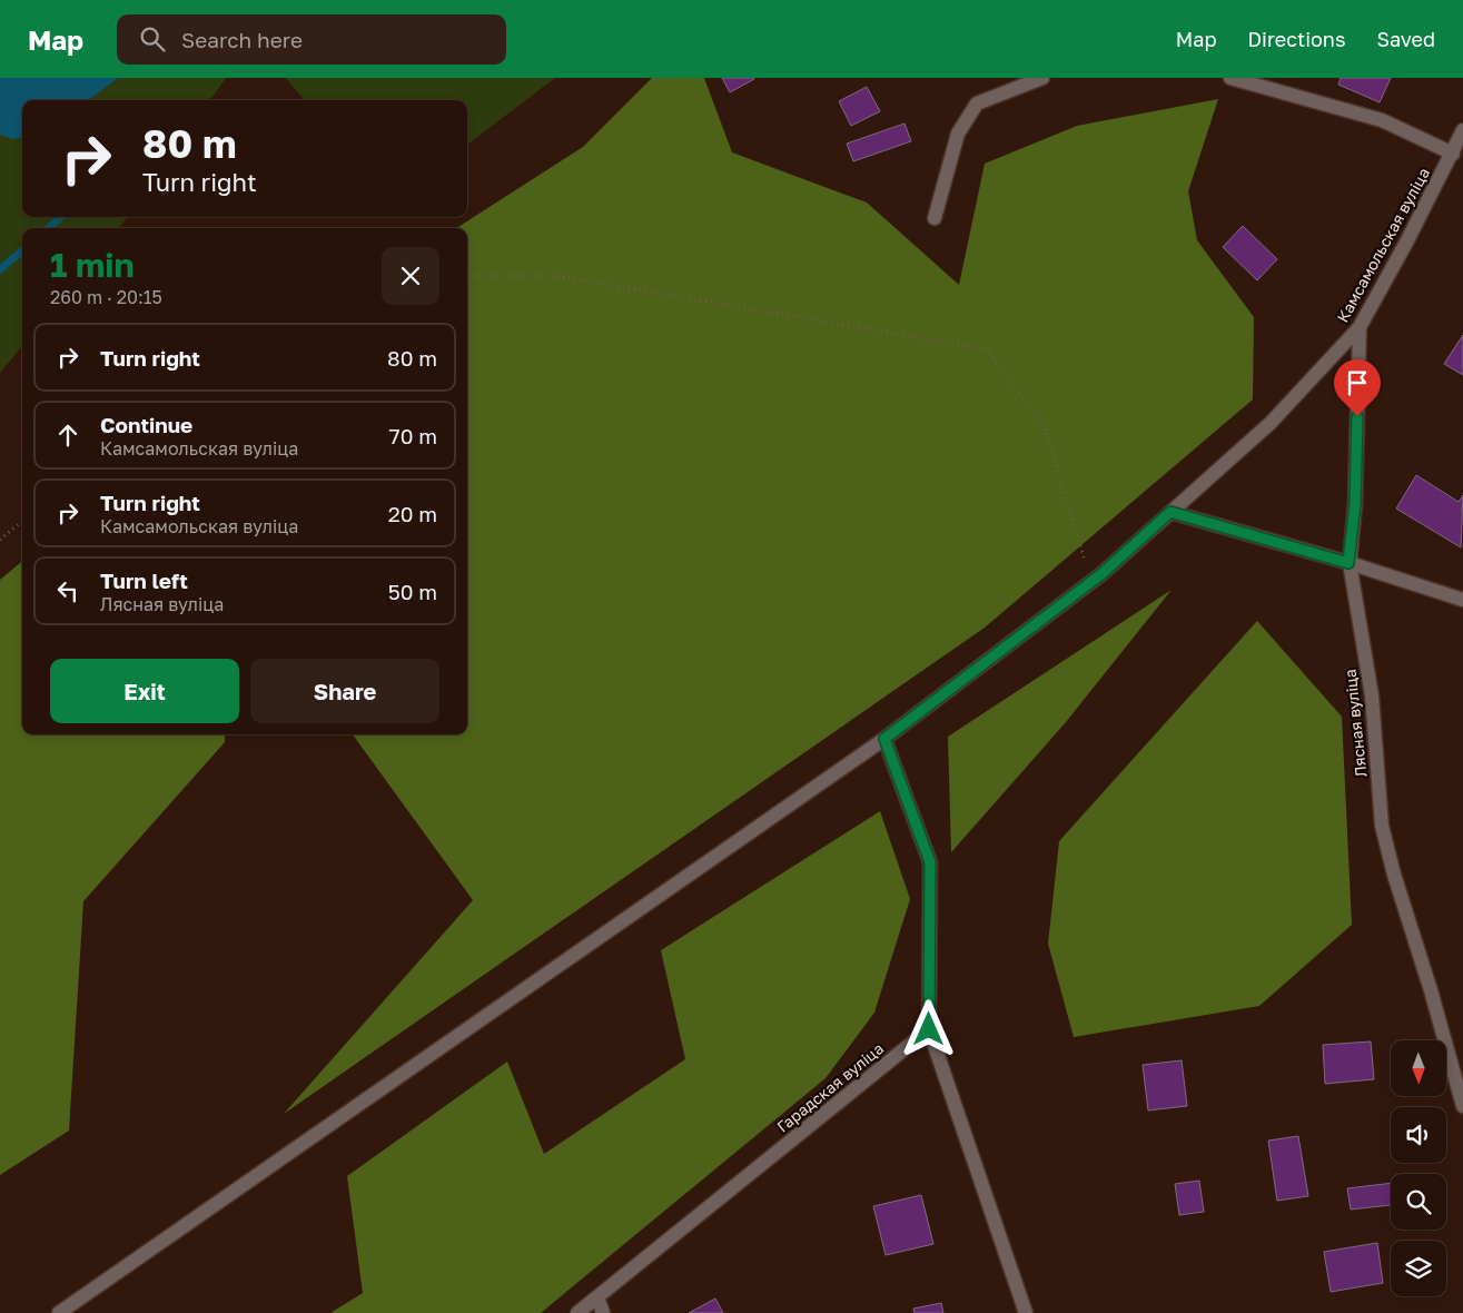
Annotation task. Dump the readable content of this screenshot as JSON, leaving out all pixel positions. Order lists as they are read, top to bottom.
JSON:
{
  "streets": {
    "street": ["Камсамольская вуліца", "Лясная вуліца", "Гарадская вуліца"]
  },
  "crossings": [
    ["Камсамольская вуліца", "Лясная вуліца"]
  ],
  "north": "bottom",
  "page": {
    "header": "Map",
    "search": "Search here",
    "nav": ["Map", "Directions", "Saved"],
    "turn": ["80 m", "Turn right"],
    "heading": ["1 min", "260 m · 20:15"],
    "list": [
      {
        "name": "Turn right",
        "value": "80 m"
      },
      {
        "name": "Continue",
        "note": "Камсамольская вуліца",
        "value": "70 m"
      },
      {
        "name": "Turn right",
        "note": "Камсамольская вуліца",
        "value": "20 m"
      },
      {
        "name": "Turn left",
        "note": "Лясная вуліца",
        "value": "50 m"
      }
    ],
    "buttons": ["Exit", "Share"]
  }
}
